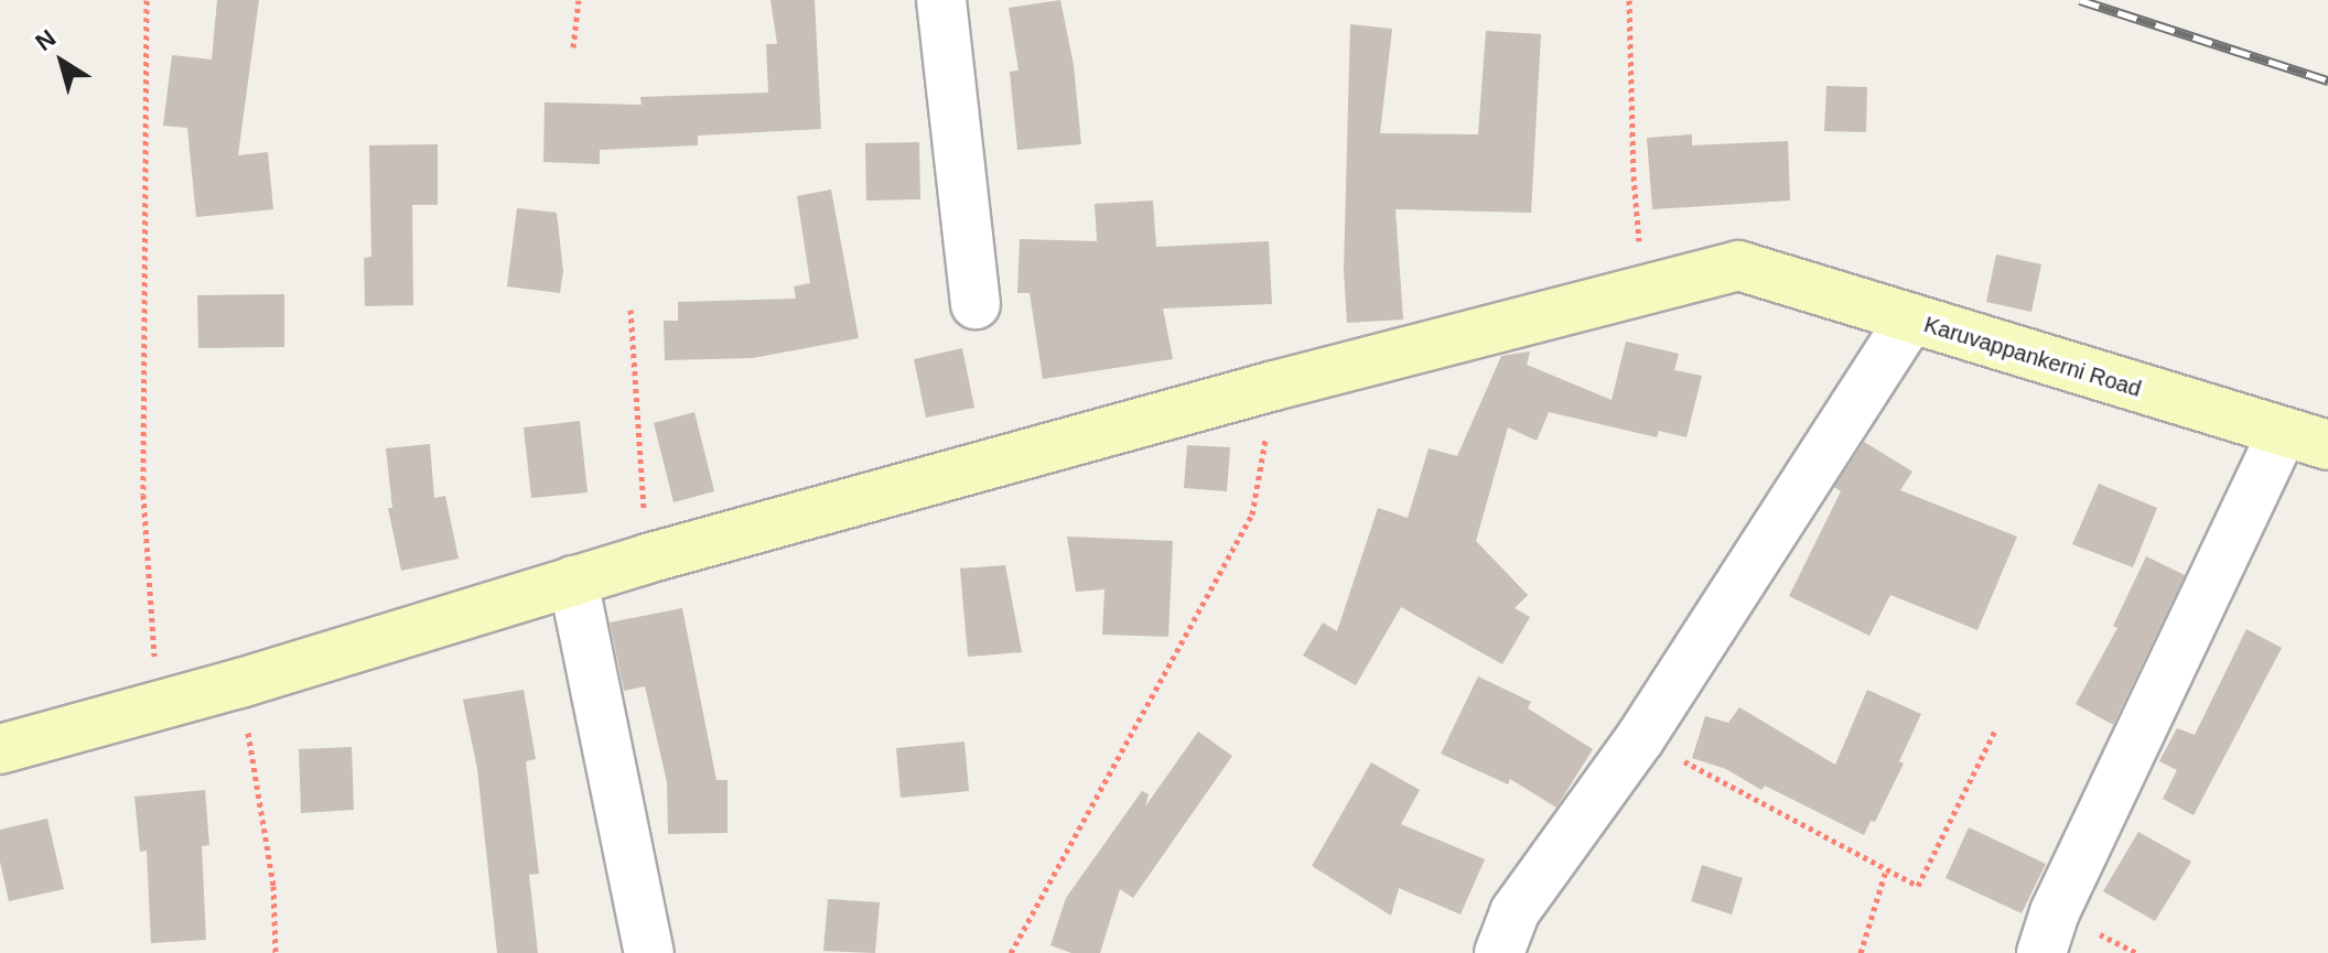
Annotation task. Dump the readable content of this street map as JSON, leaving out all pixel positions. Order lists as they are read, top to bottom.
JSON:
{
  "streets": {
    "street": ["Karuvappankerni Road"]
  },
  "north": "top left"
}
